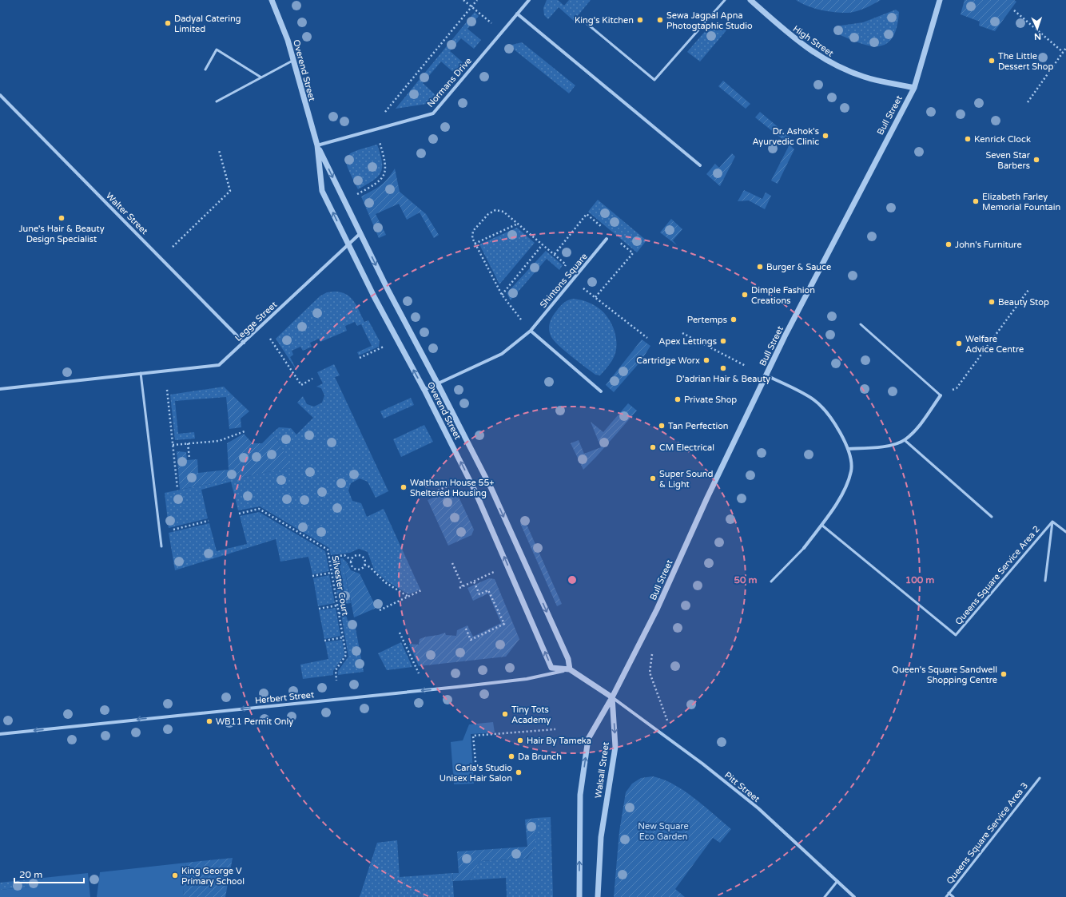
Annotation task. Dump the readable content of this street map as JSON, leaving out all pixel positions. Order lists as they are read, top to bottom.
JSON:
{
  "streets": {
    "street": [
      "High Street",
      "Overend Street",
      "Normans Drive",
      "Bull Street",
      "Walter Street",
      "Shintons Square",
      "Legge Street",
      "Herbert Street",
      "Walsall Street",
      "Pitt Street"
    ],
    "lane": ["Queens Square Service Area 2", "Queens Square Service Area 3"],
    "path": ["Silvester Court"]
  },
  "crossings": [
    ["High Street", "Bull Street"],
    ["Overend Street", "Normans Drive"],
    ["Overend Street", "Bull Street"],
    ["Overend Street", "Shintons Square"],
    ["Overend Street", "Legge Street"],
    ["Overend Street", "Herbert Street"],
    ["Overend Street", "Walsall Street"],
    ["Overend Street", "Pitt Street"],
    ["Bull Street", "Walsall Street"],
    ["Bull Street", "Pitt Street"],
    ["Walter Street", "Legge Street"],
    ["Walsall Street", "Pitt Street"]
  ],
  "one_way": ["Herbert Street"],
  "parks": ["New Square Eco Garden"],
  "places": [
    "King's Kitchen",
    "Sewa Jagpal Apna Photogtaphic Studio",
    "Dadyal Catering Limited",
    "The Little Dessert Shop",
    "Dr. Ashok's Ayurvedic Clinic",
    "Kenrick Clock",
    "Seven Star Barbers",
    "Elizabeth Farley Memorial Fountain",
    "June's Hair & Beauty Design Specialist",
    "John's Furniture",
    "Burger & Sauce",
    "Dimple Fashion Creations",
    "Beauty Stop",
    "Pertemps",
    "Apex Lettings",
    "Welfare Advice Centre",
    "Cartridge Worx",
    "D'adrian Hair & Beauty",
    "Private Shop",
    "Tan Perfection",
    "CM Electrical",
    "Super Sound & Light",
    "Waltham House 55+ Sheltered Housing",
    "Queen's Square Sandwell Shopping Centre",
    "Tiny Tots Academy",
    "WB11 Permit Only",
    "Hair By Tameka",
    "Da Brunch",
    "Carla's Studio Unisex Hair Salon",
    "King George V Primary School"
  ],
  "scale_bar": "20 m",
  "north": "bottom",
  "rings": ["50 m", "100 m"]
}
